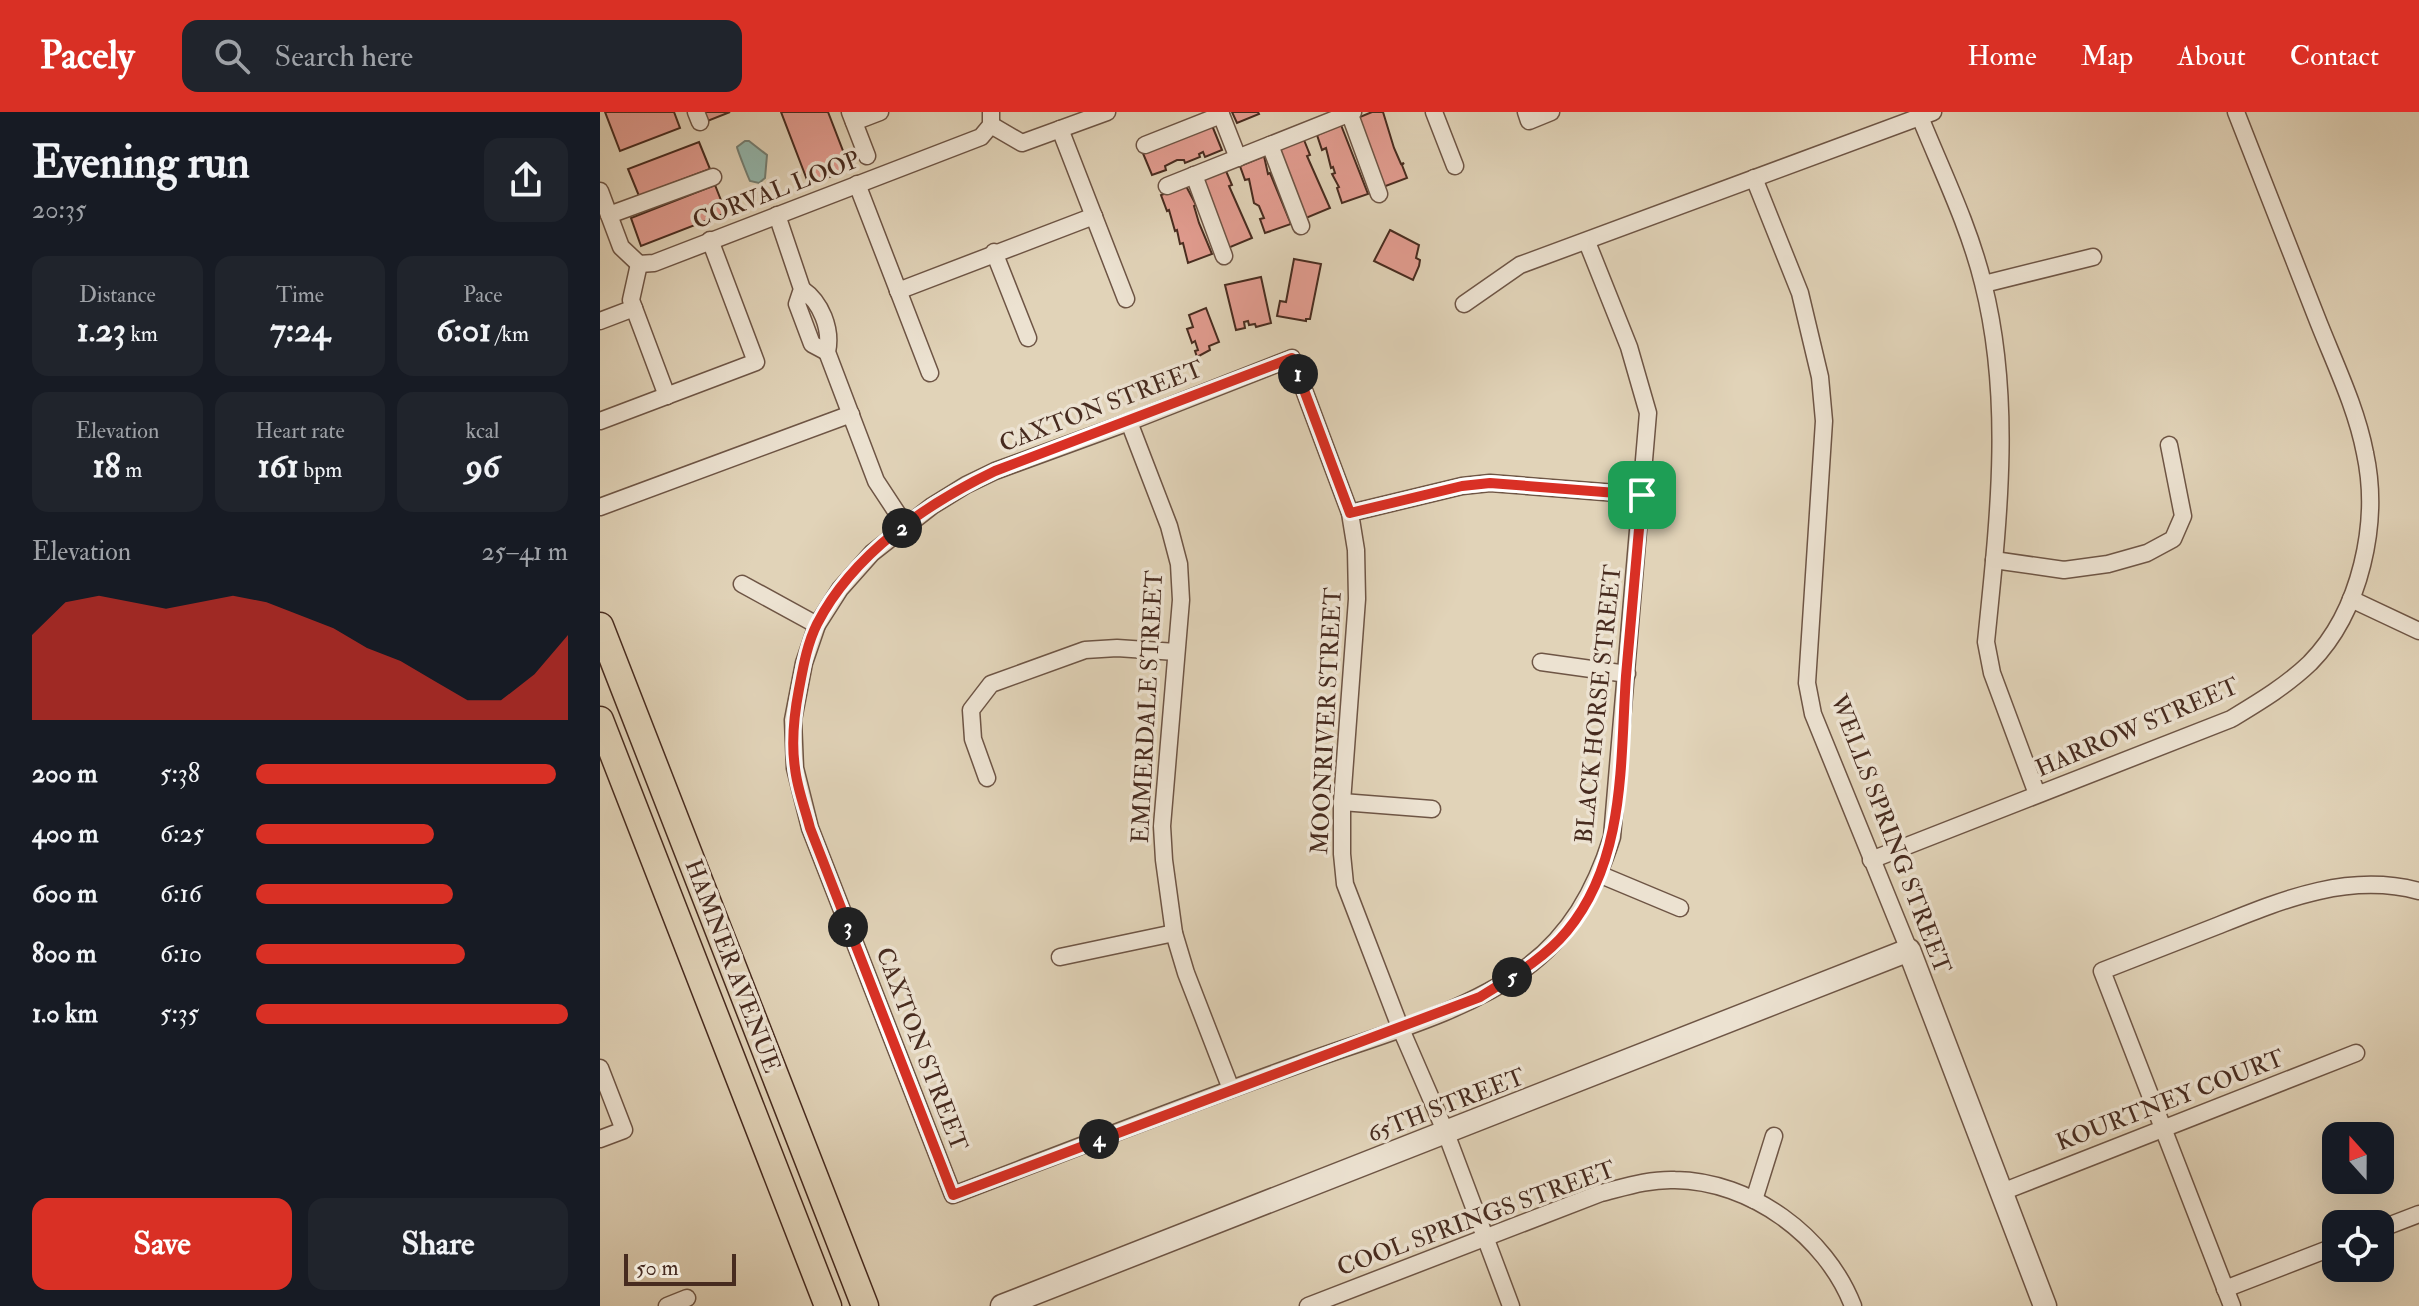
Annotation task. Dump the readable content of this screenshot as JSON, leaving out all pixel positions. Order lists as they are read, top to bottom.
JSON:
{
  "streets": {
    "main road": ["HAMNER AVENUE"],
    "street": [
      "CORVAL LOOP",
      "CAXTON STREET",
      "BLACK HORSE STREET",
      "EMMERDALE STREET",
      "MOONRIVER STREET",
      "HARROW STREET",
      "WELLS SPRING STREET",
      "KOURTNEY COURT",
      "65TH STREET",
      "COOL SPRINGS STREET"
    ]
  },
  "crossings": [
    ["CAXTON STREET", "BLACK HORSE STREET"],
    ["CAXTON STREET", "EMMERDALE STREET"],
    ["CAXTON STREET", "MOONRIVER STREET"],
    ["BLACK HORSE STREET", "EMMERDALE STREET"],
    ["BLACK HORSE STREET", "MOONRIVER STREET"],
    ["MOONRIVER STREET", "65TH STREET"],
    ["MOONRIVER STREET", "COOL SPRINGS STREET"],
    ["HARROW STREET", "WELLS SPRING STREET"],
    ["WELLS SPRING STREET", "KOURTNEY COURT"],
    ["WELLS SPRING STREET", "65TH STREET"]
  ],
  "scale_bar": "50 m",
  "north": "top",
  "page": {
    "header": "Pacely",
    "search": "Search here",
    "nav": [
      "Home",
      "Map",
      "About",
      "Contact"
    ],
    "heading": ["Evening run", "20:35"],
    "stats": [
      ["Distance", "1.23 km"],
      ["Time", "7:24"],
      ["Pace", "6:01 /km"],
      ["Elevation", "18 m"],
      ["Heart rate", "161 bpm"],
      ["kcal", "96"]
    ],
    "pins": [
      "1",
      "2",
      "3",
      "5",
      "4"
    ],
    "chart": ["Elevation", "25–41 m"],
    "list": [
      {
        "name": "200 m",
        "note": "5:38"
      },
      {
        "name": "400 m",
        "note": "6:25"
      },
      {
        "name": "600 m",
        "note": "6:16"
      },
      {
        "name": "800 m",
        "note": "6:10"
      },
      {
        "name": "1.0 km",
        "note": "5:35"
      }
    ],
    "buttons": ["Save", "Share"],
    "scale": "50 m"
  }
}
